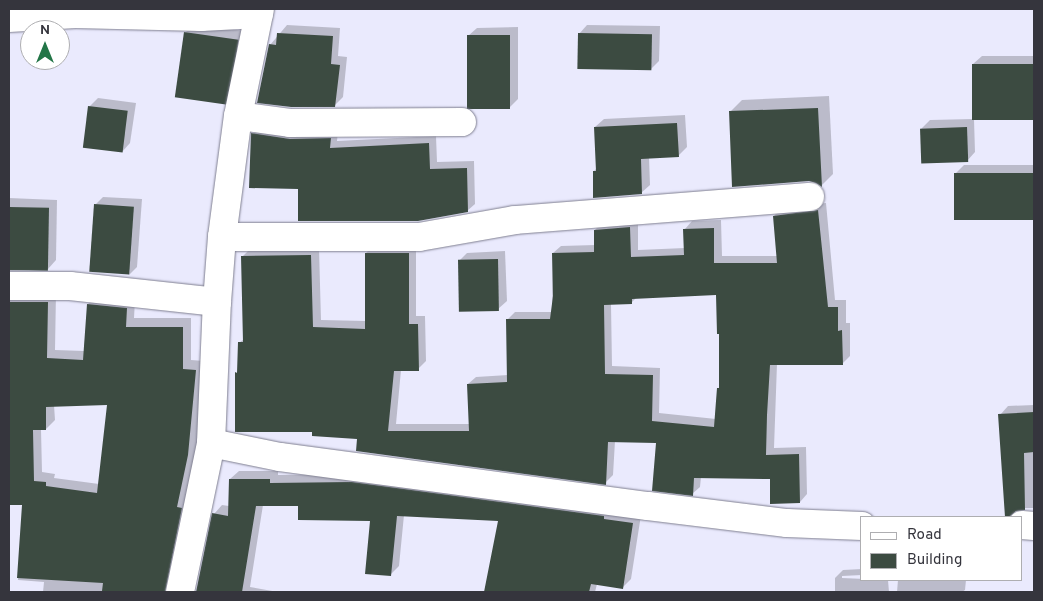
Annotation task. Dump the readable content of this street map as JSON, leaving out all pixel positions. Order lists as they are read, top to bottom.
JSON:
{
  "legend": ["Road", "Building"],
  "north": "top"
}
